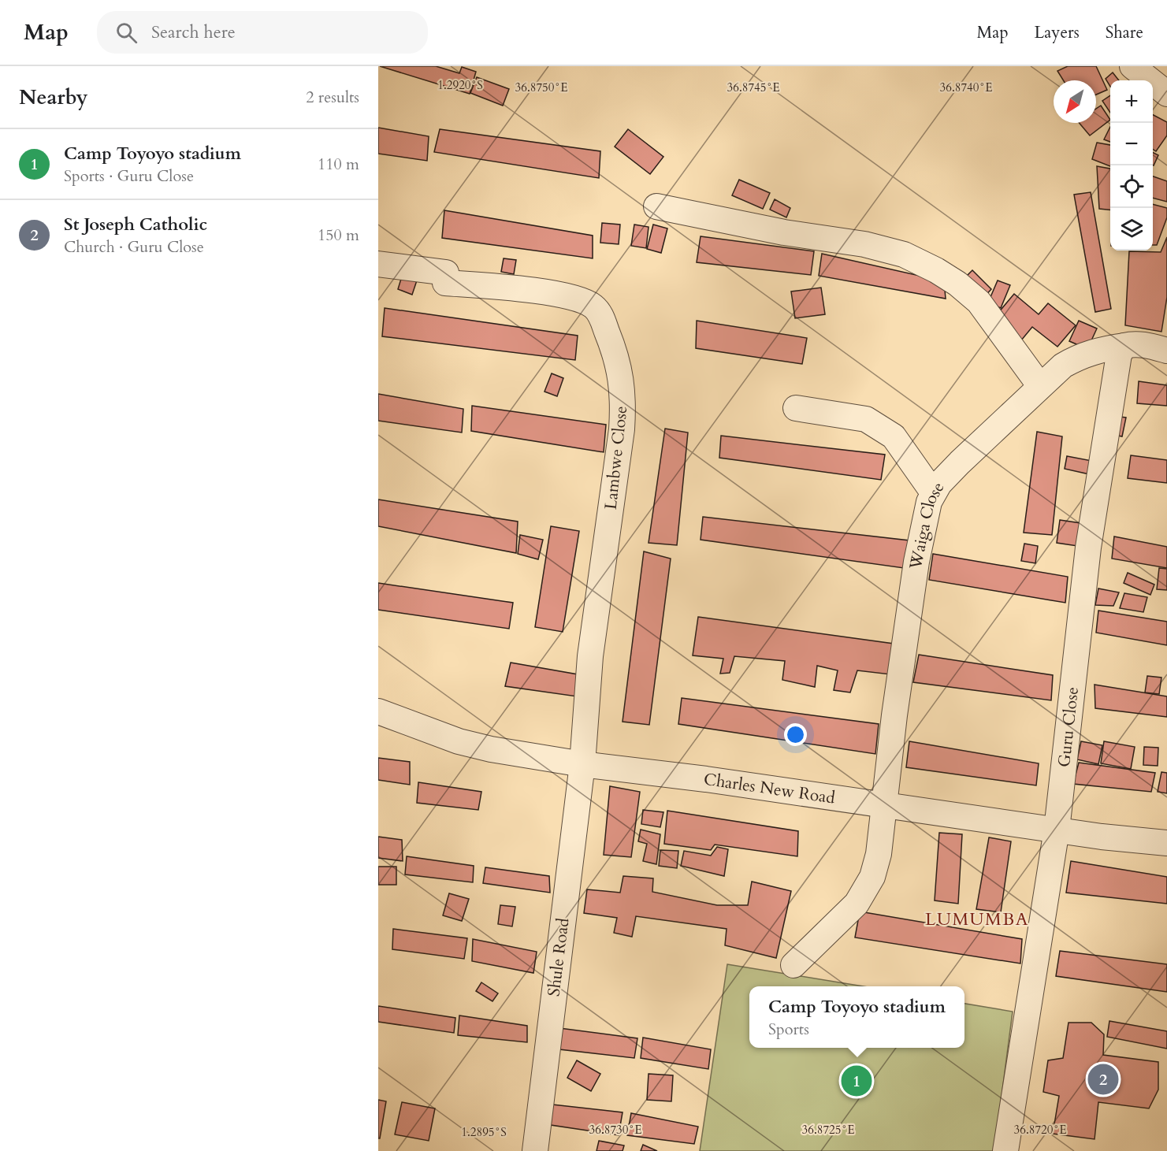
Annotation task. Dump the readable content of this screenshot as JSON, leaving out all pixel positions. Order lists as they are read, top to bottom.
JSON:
{
  "streets": {
    "street": [
      "Lambwe Close",
      "Waiga Close",
      "Guru Close",
      "Charles New Road",
      "Shule Road"
    ]
  },
  "crossings": [
    ["Lambwe Close", "Charles New Road"],
    ["Lambwe Close", "Shule Road"],
    ["Waiga Close", "Guru Close"],
    ["Waiga Close", "Charles New Road"],
    ["Guru Close", "Charles New Road"],
    ["Charles New Road", "Shule Road"]
  ],
  "districts": ["LUMUMBA"],
  "north": "bottom left",
  "page": {
    "header": "Map",
    "search": "Search here",
    "nav": ["Map", "Layers", "Share"],
    "heading": ["Nearby", "2 results"],
    "map_buttons": ["+", "−"],
    "list": [
      {
        "mark": "1",
        "name": "Camp Toyoyo stadium",
        "note": "Sports · Guru Close",
        "value": "110 m"
      },
      {
        "mark": "2",
        "name": "St Joseph Catholic",
        "note": "Church · Guru Close",
        "value": "150 m"
      }
    ],
    "popup": ["Camp Toyoyo stadium", "Sports"],
    "pins": ["2", "1"]
  },
  "coordinates": [
    "1.2920°S",
    "36.8750°E",
    "36.8740°E",
    "36.8745°E",
    "36.8730°E",
    "36.8725°E",
    "36.8720°E",
    "1.2895°S"
  ]
}
